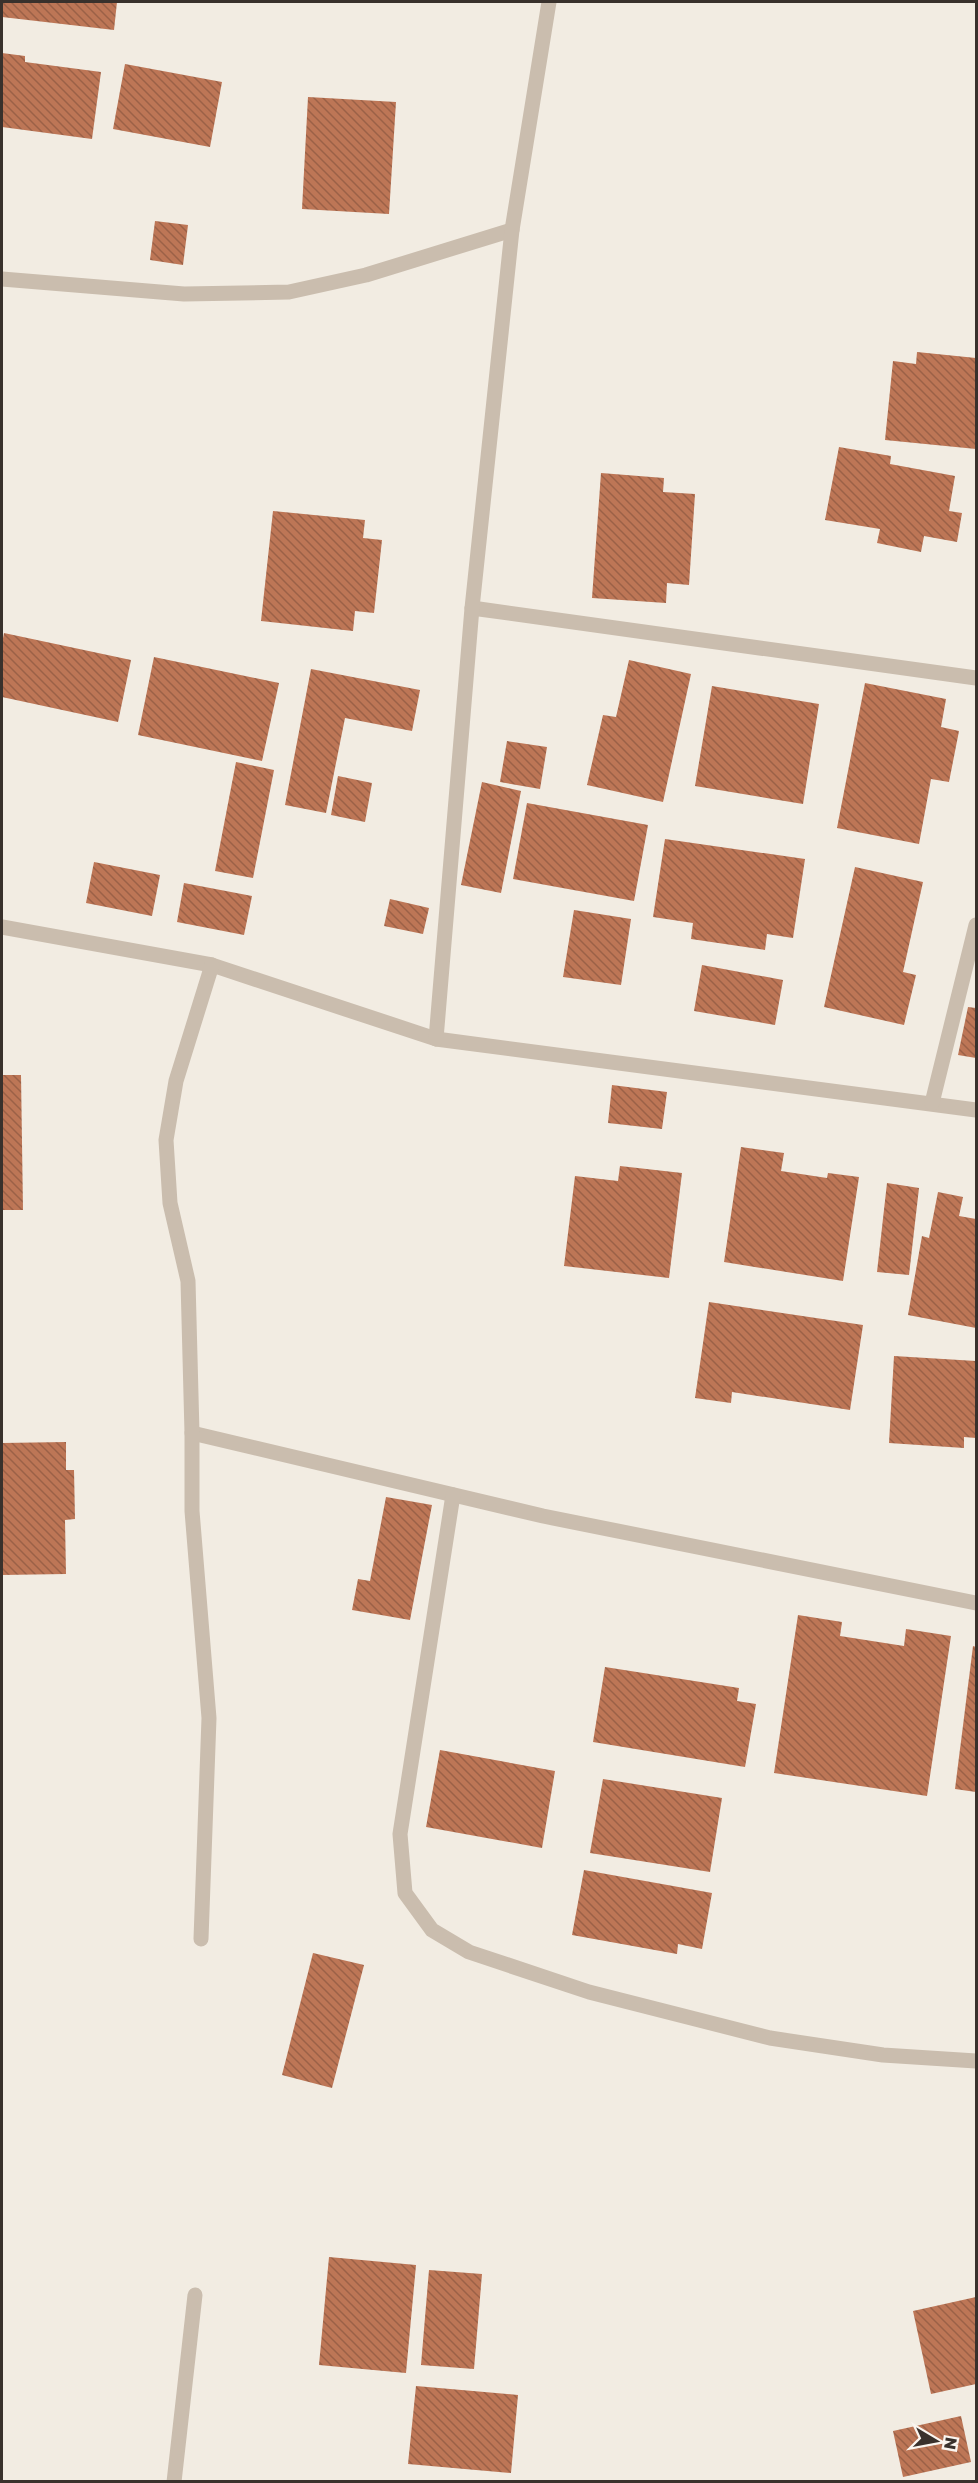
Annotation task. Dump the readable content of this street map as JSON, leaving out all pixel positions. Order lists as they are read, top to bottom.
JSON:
{
  "north": "right"
}
